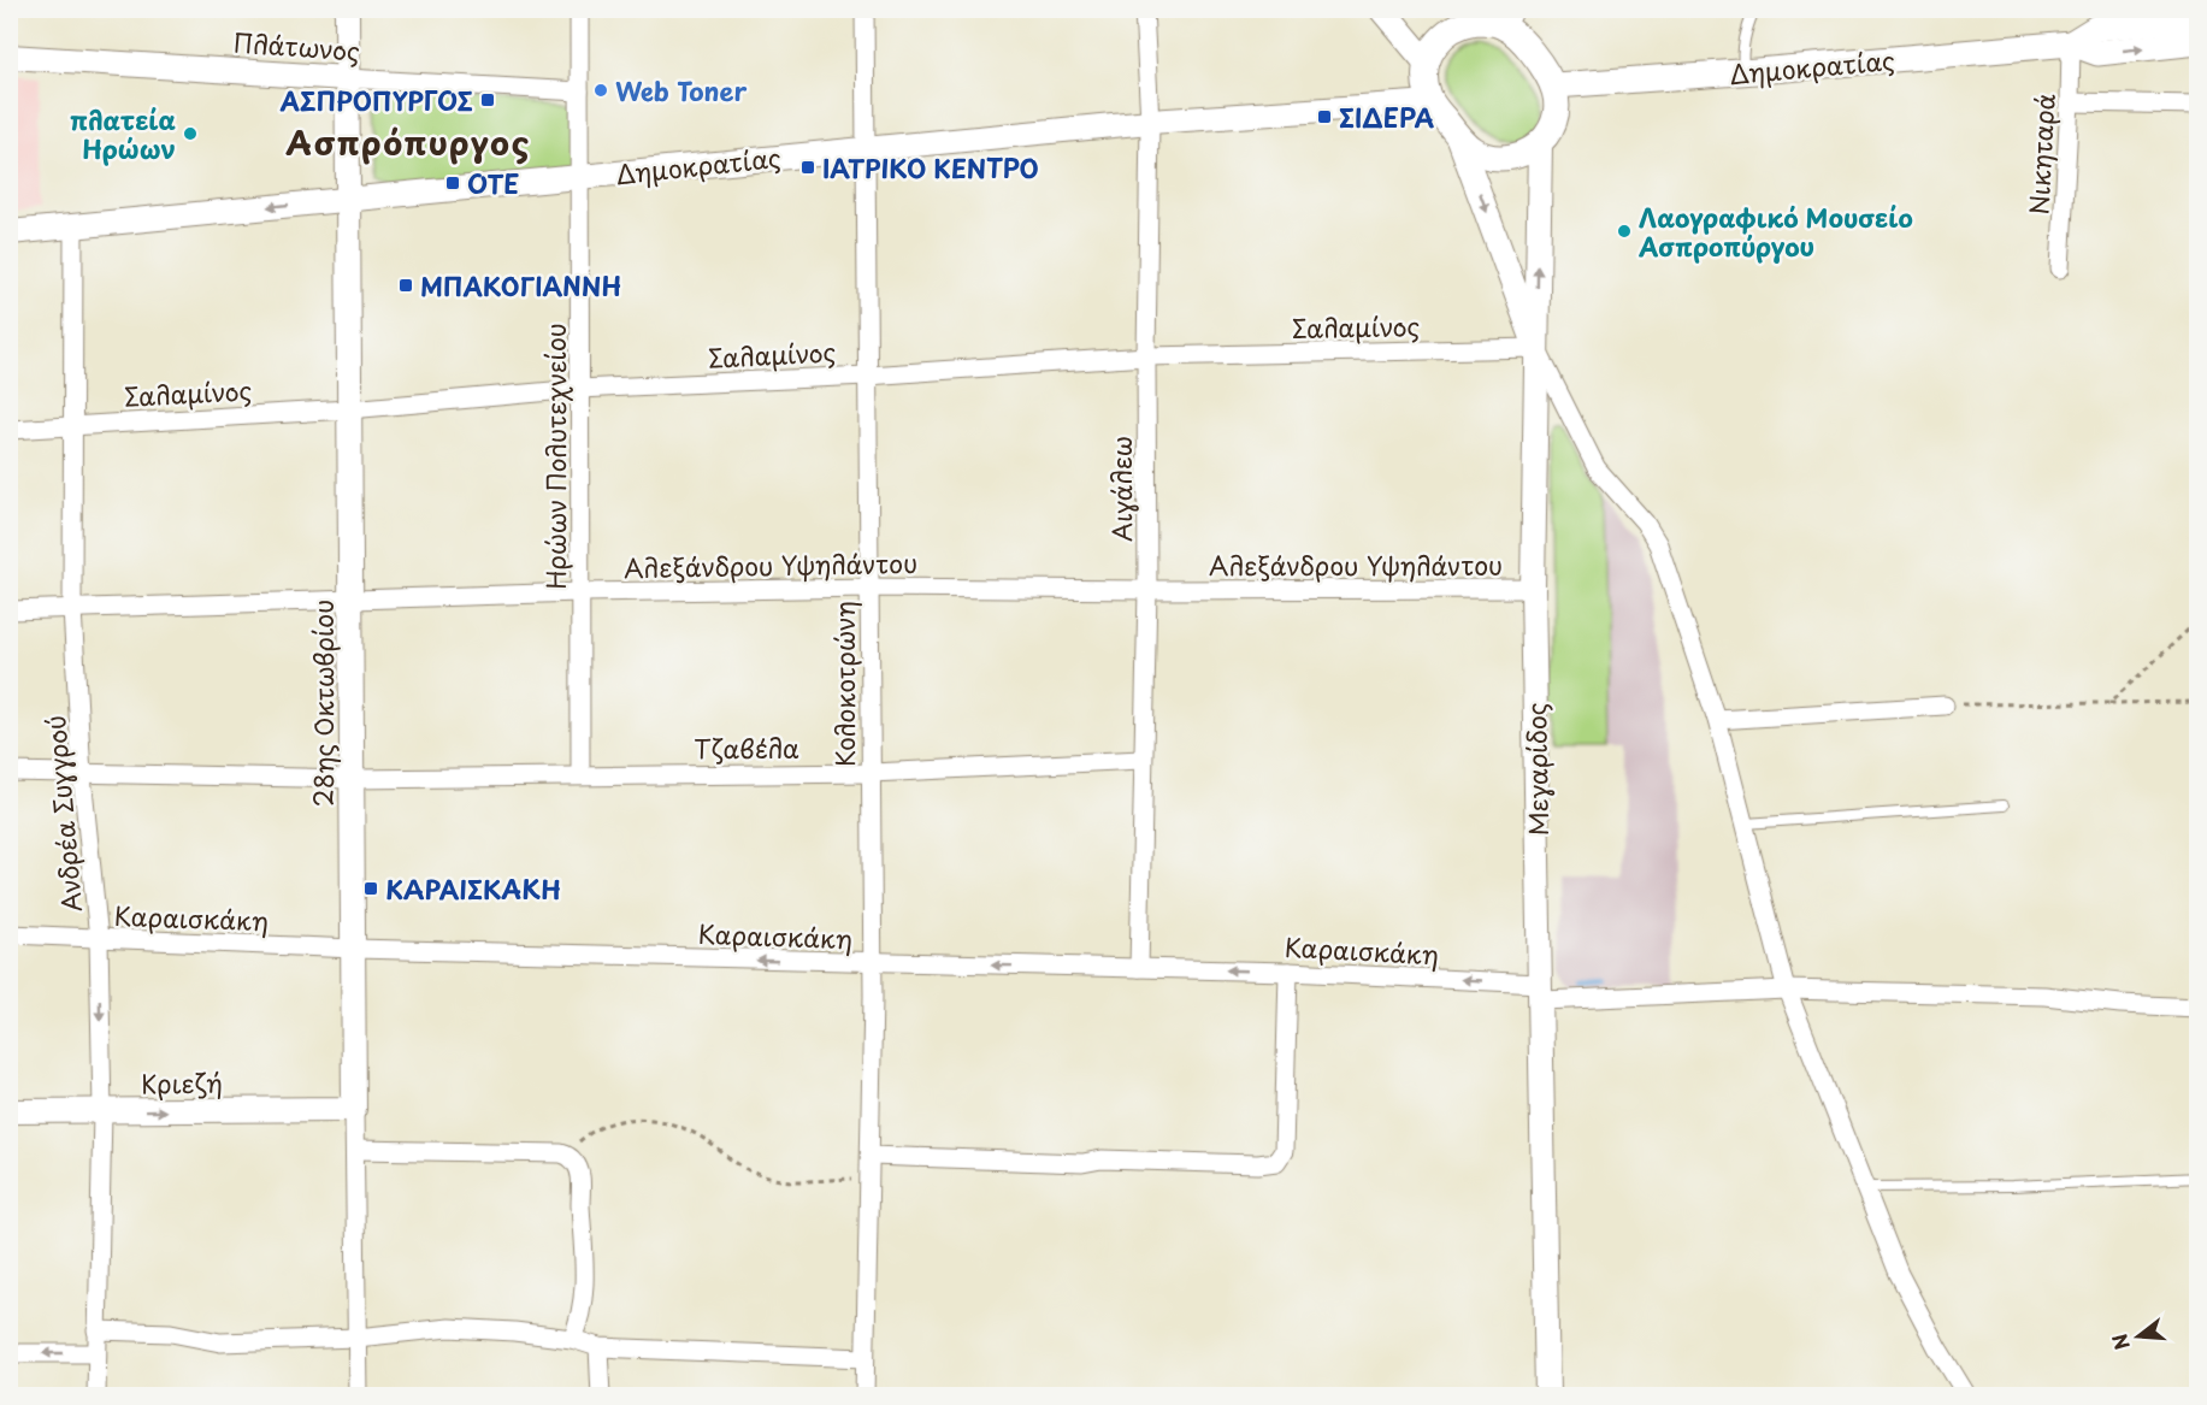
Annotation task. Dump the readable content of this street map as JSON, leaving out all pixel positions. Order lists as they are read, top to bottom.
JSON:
{
  "streets": {
    "main road": ["Δημοκρατίας"],
    "street": [
      "Πλάτωνος",
      "Νικηταρά",
      "Σαλαμίνος",
      "Ηρώων Πολυτεχνείου",
      "Αιγάλεω",
      "Αλεξάνδρου Υψηλάντου",
      "Κολοκοτρώνη",
      "28ης Οκτωβρίου",
      "Τζαβέλα",
      "Μεγαρίδος",
      "Ανδρέα Συγγρού",
      "Καραισκάκη",
      "Κριεζή"
    ]
  },
  "crossings": [
    ["Πλάτωνος", "Ηρώων Πολυτεχνείου"],
    ["Πλάτωνος", "28ης Οκτωβρίου"],
    ["Δημοκρατίας", "Νικηταρά"],
    ["Δημοκρατίας", "Ηρώων Πολυτεχνείου"],
    ["Δημοκρατίας", "Αιγάλεω"],
    ["Δημοκρατίας", "Κολοκοτρώνη"],
    ["Δημοκρατίας", "28ης Οκτωβρίου"],
    ["Δημοκρατίας", "Μεγαρίδος"],
    ["Δημοκρατίας", "Ανδρέα Συγγρού"],
    ["Σαλαμίνος", "Ηρώων Πολυτεχνείου"],
    ["Σαλαμίνος", "Αιγάλεω"],
    ["Σαλαμίνος", "Κολοκοτρώνη"],
    ["Σαλαμίνος", "28ης Οκτωβρίου"],
    ["Σαλαμίνος", "Μεγαρίδος"],
    ["Σαλαμίνος", "Ανδρέα Συγγρού"],
    ["Ηρώων Πολυτεχνείου", "Αλεξάνδρου Υψηλάντου"],
    ["Ηρώων Πολυτεχνείου", "Τζαβέλα"],
    ["Αιγάλεω", "Αλεξάνδρου Υψηλάντου"],
    ["Αιγάλεω", "Τζαβέλα"],
    ["Αιγάλεω", "Καραισκάκη"],
    ["Αλεξάνδρου Υψηλάντου", "Κολοκοτρώνη"],
    ["Αλεξάνδρου Υψηλάντου", "28ης Οκτωβρίου"],
    ["Αλεξάνδρου Υψηλάντου", "Μεγαρίδος"],
    ["Αλεξάνδρου Υψηλάντου", "Ανδρέα Συγγρού"],
    ["Κολοκοτρώνη", "Τζαβέλα"],
    ["Κολοκοτρώνη", "Καραισκάκη"],
    ["28ης Οκτωβρίου", "Τζαβέλα"],
    ["28ης Οκτωβρίου", "Καραισκάκη"],
    ["28ης Οκτωβρίου", "Κριεζή"],
    ["Τζαβέλα", "Ανδρέα Συγγρού"],
    ["Μεγαρίδος", "Καραισκάκη"],
    ["Ανδρέα Συγγρού", "Καραισκάκη"],
    ["Ανδρέα Συγγρού", "Κριεζή"]
  ],
  "one_way": ["Καραισκάκη", "Κριεζή"],
  "districts": ["Ασπρόπυργος"],
  "places": {
    "other": ["Web Toner", "πλατεία Ηρώων", "Λαογραφικό Μουσείο Ασπροπύργου"],
    "transit": [
      "ΑΣΠΡΟΠΥΡΓΟΣ",
      "ΣΙΔΕΡΑ",
      "ΙΑΤΡΙΚΟ ΚΕΝΤΡΟ",
      "ΟΤΕ",
      "ΜΠΑΚΟΓΙΑΝΝΗ",
      "ΚΑΡΑΙΣΚΑΚΗ"
    ]
  },
  "north": "left"
}
